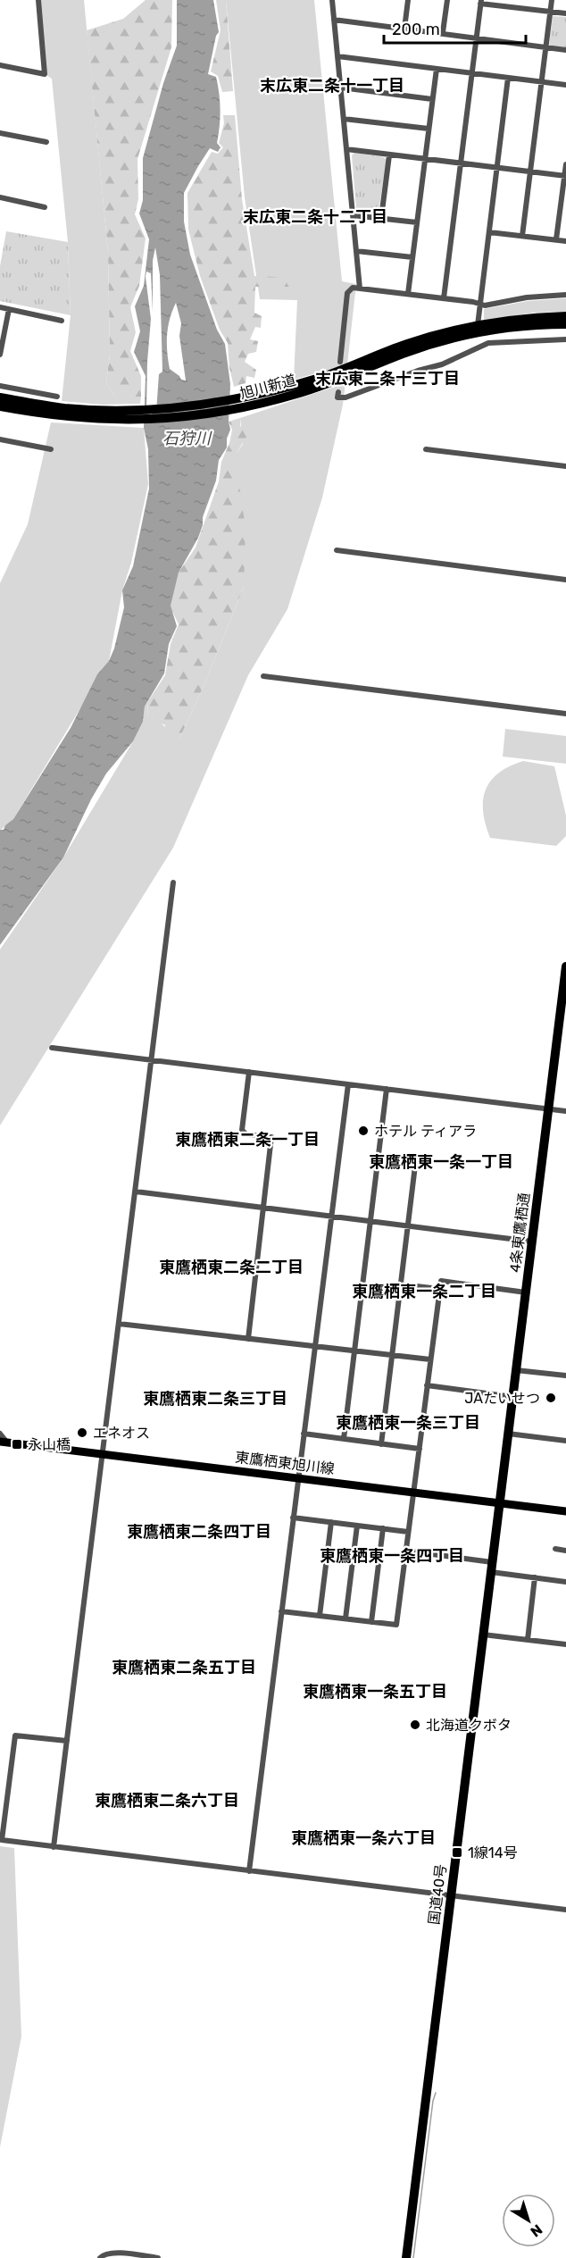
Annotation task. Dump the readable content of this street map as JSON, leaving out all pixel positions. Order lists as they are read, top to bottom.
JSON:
{
  "streets": {
    "highway": ["旭川新道", "4条東鷹栖通", "国道40号"],
    "main road": ["東鷹栖東旭川線"]
  },
  "crossings": [
    ["4条東鷹栖通", "東鷹栖東旭川線"],
    ["4条東鷹栖通", "国道40号"],
    ["東鷹栖東旭川線", "国道40号"]
  ],
  "districts": [
    "末広東二条十一丁目",
    "末広東二条十二丁目",
    "末広東二条十三丁目",
    "東鷹栖東二条一丁目",
    "東鷹栖東一条一丁目",
    "東鷹栖東二条二丁目",
    "東鷹栖東一条二丁目",
    "東鷹栖東二条三丁目",
    "東鷹栖東一条三丁目",
    "東鷹栖東二条四丁目",
    "東鷹栖東一条四丁目",
    "東鷹栖東二条五丁目",
    "東鷹栖東一条五丁目",
    "東鷹栖東二条六丁目",
    "東鷹栖東一条六丁目"
  ],
  "water": ["石狩川"],
  "places": {
    "other": [
      "ホテル ティアラ",
      "JAたいせつ",
      "エネオス",
      "北海道クボタ"
    ],
    "transit": ["永山橋", "1線14号"]
  },
  "scale_bar": "200 m",
  "north": "bottom right"
}
